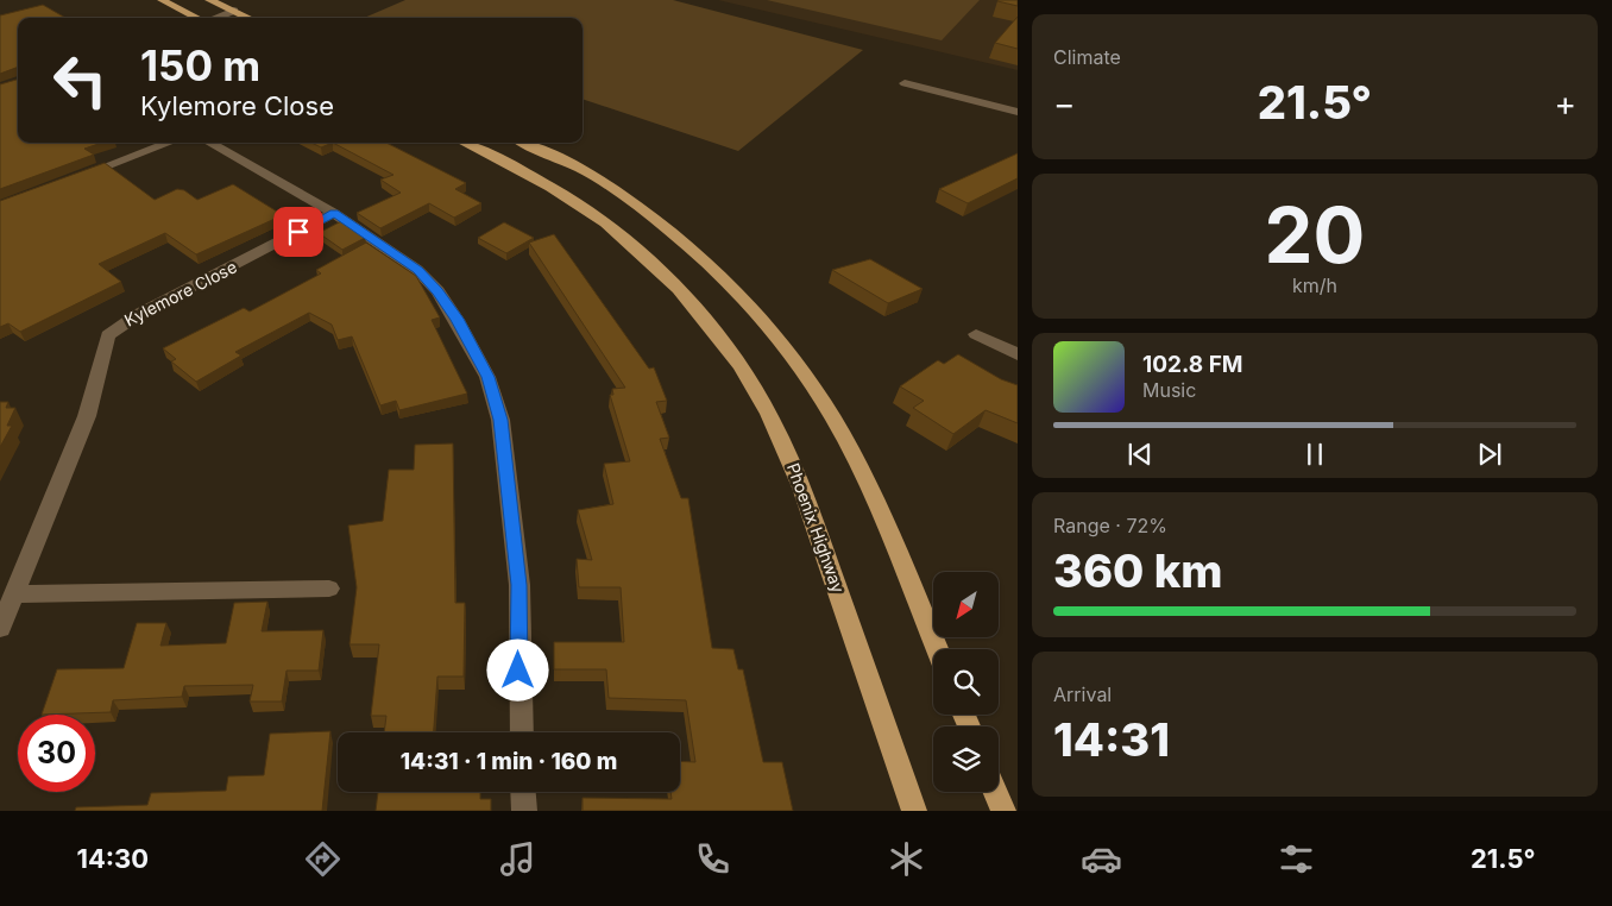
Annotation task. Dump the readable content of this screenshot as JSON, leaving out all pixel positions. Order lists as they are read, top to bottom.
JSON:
{
  "streets": {
    "main road": ["Phoenix Highway"],
    "street": ["Kylemore Close"]
  },
  "north": "bottom left",
  "page": {
    "tile": [
      "Climate",
      ["20", "km/h"],
      ["Range · 72%", "360 km"],
      ["Arrival", "14:31"]
    ],
    "turn": ["150 m", "Kylemore Close"],
    "heat": ["−", "21.5°", "+"],
    "song": ["102.8 FM", "Music"],
    "limit": "30",
    "trip": "14:31 · 1 min · 160 m",
    "tabs": ["14:30", "21.5°"]
  }
}
